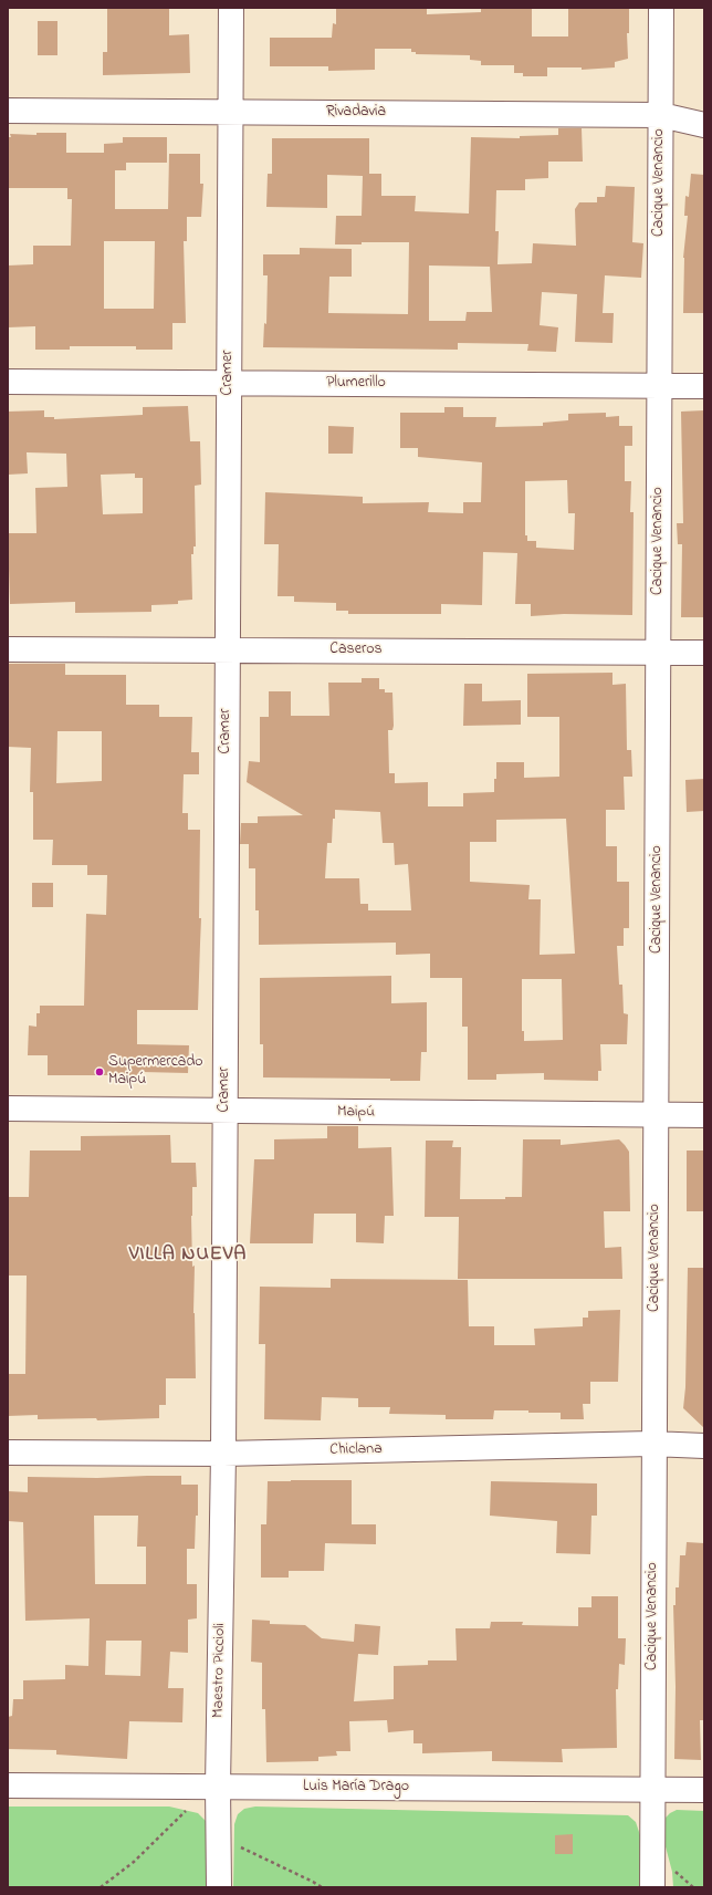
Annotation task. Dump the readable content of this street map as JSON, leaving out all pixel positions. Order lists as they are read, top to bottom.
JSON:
{
  "streets": {
    "street": [
      "Rivadavia",
      "Cacique Venancio",
      "Cramer",
      "Plumerillo",
      "Caseros",
      "Maipú",
      "Chiclana",
      "Maestro Piccioli",
      "Luis María Drago"
    ]
  },
  "crossings": [
    ["Rivadavia", "Cacique Venancio"],
    ["Rivadavia", "Cramer"],
    ["Cacique Venancio", "Plumerillo"],
    ["Cacique Venancio", "Caseros"],
    ["Cacique Venancio", "Maipú"],
    ["Cacique Venancio", "Chiclana"],
    ["Cacique Venancio", "Luis María Drago"],
    ["Cramer", "Plumerillo"],
    ["Cramer", "Caseros"],
    ["Cramer", "Maipú"],
    ["Cramer", "Chiclana"],
    ["Cramer", "Maestro Piccioli"],
    ["Chiclana", "Maestro Piccioli"],
    ["Maestro Piccioli", "Luis María Drago"]
  ],
  "districts": ["VILLA NUEVA"],
  "places": ["Supermercado Maipú"]
}
